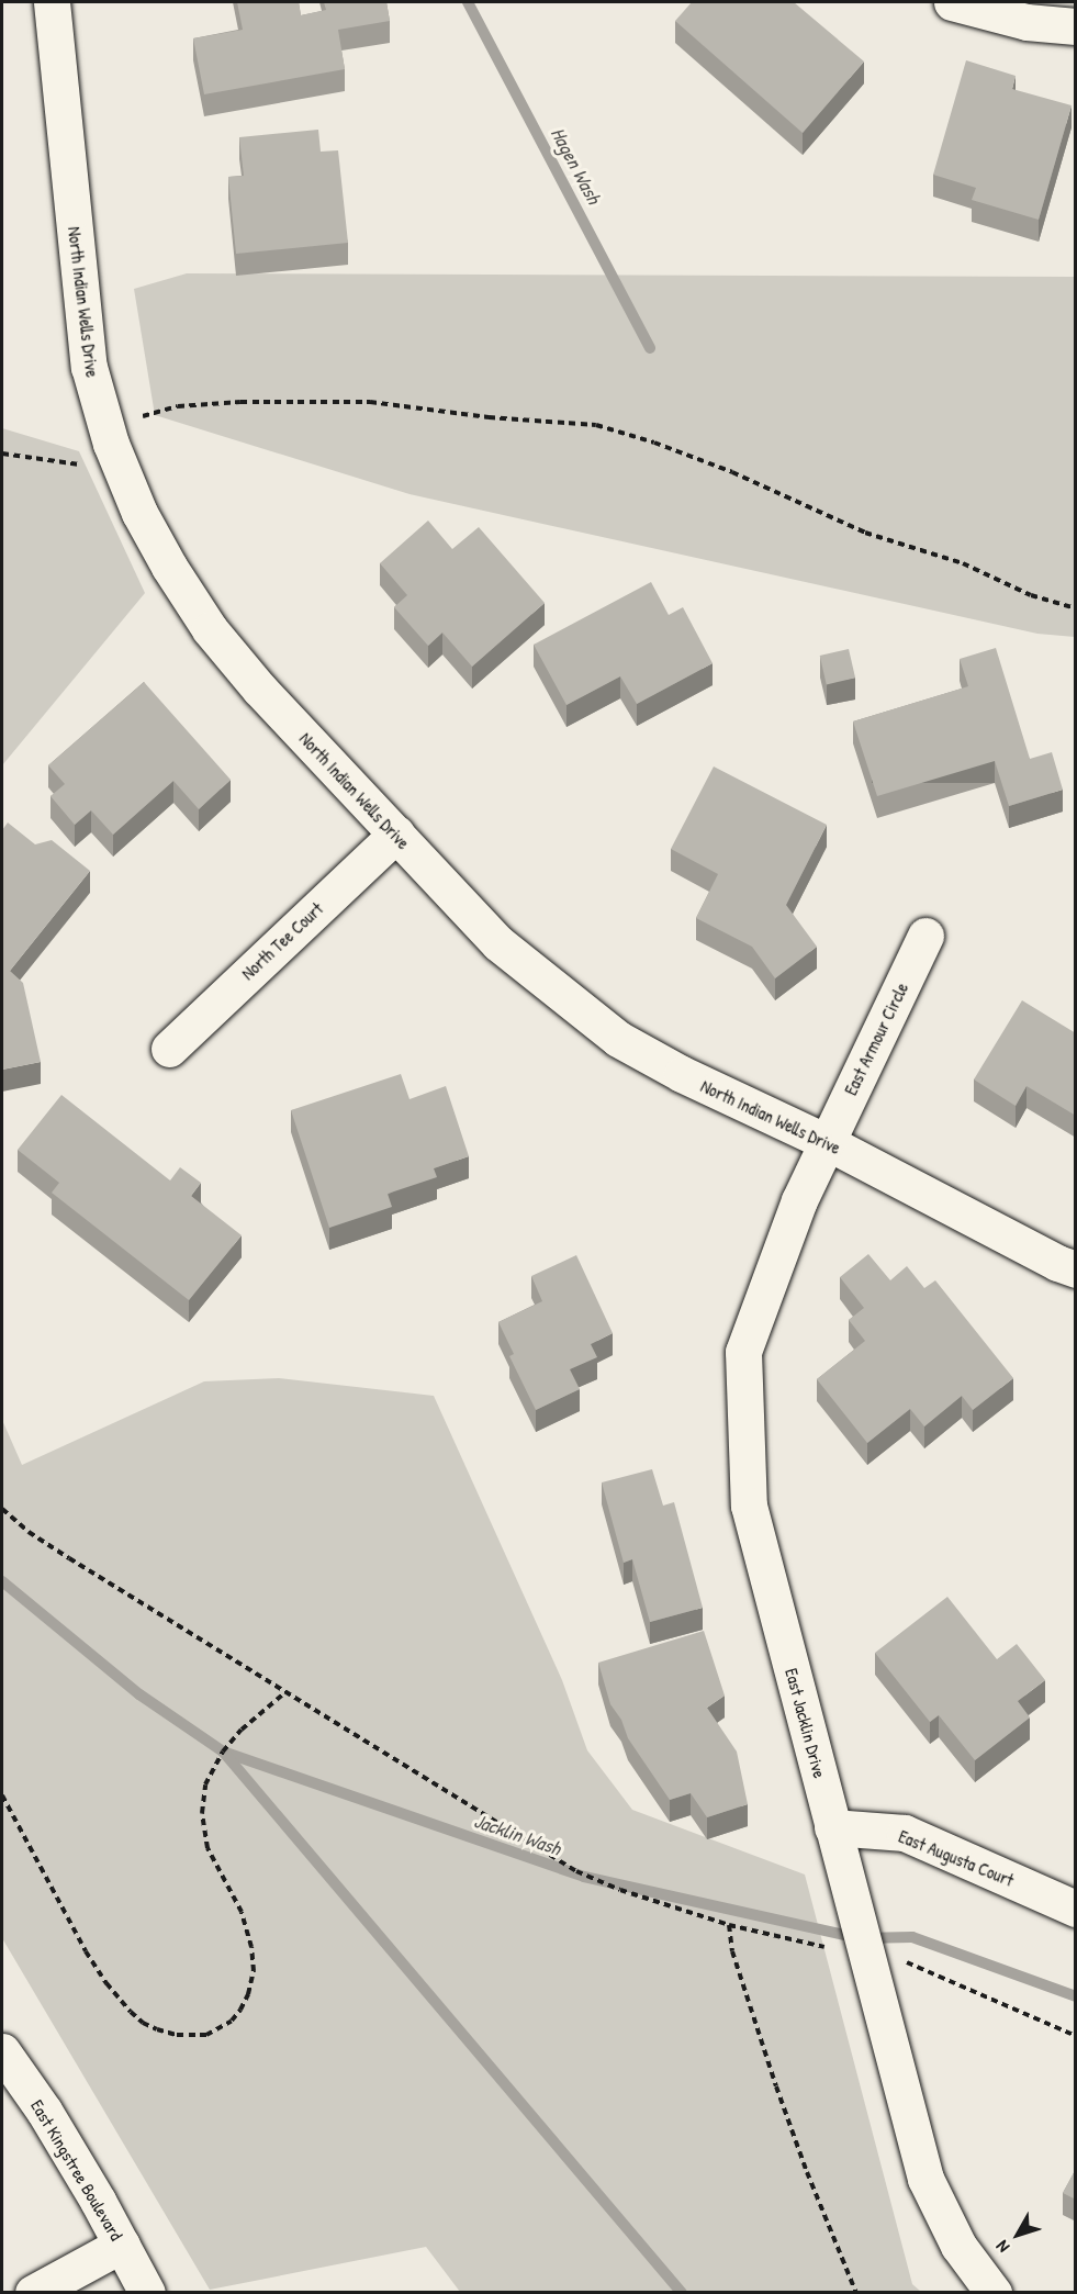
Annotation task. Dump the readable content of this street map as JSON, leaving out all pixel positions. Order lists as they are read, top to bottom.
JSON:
{
  "streets": {
    "street": [
      "North Indian Wells Drive",
      "North Tee Court",
      "East Armour Circle",
      "East Jacklin Drive",
      "East Augusta Court",
      "East Kingstree Boulevard"
    ]
  },
  "crossings": [
    ["North Indian Wells Drive", "North Tee Court"],
    ["North Indian Wells Drive", "East Armour Circle"],
    ["North Indian Wells Drive", "East Jacklin Drive"],
    ["East Armour Circle", "East Jacklin Drive"],
    ["East Jacklin Drive", "East Augusta Court"]
  ],
  "water": ["Hagen Wash", "Jacklin Wash"],
  "north": "bottom left"
}
